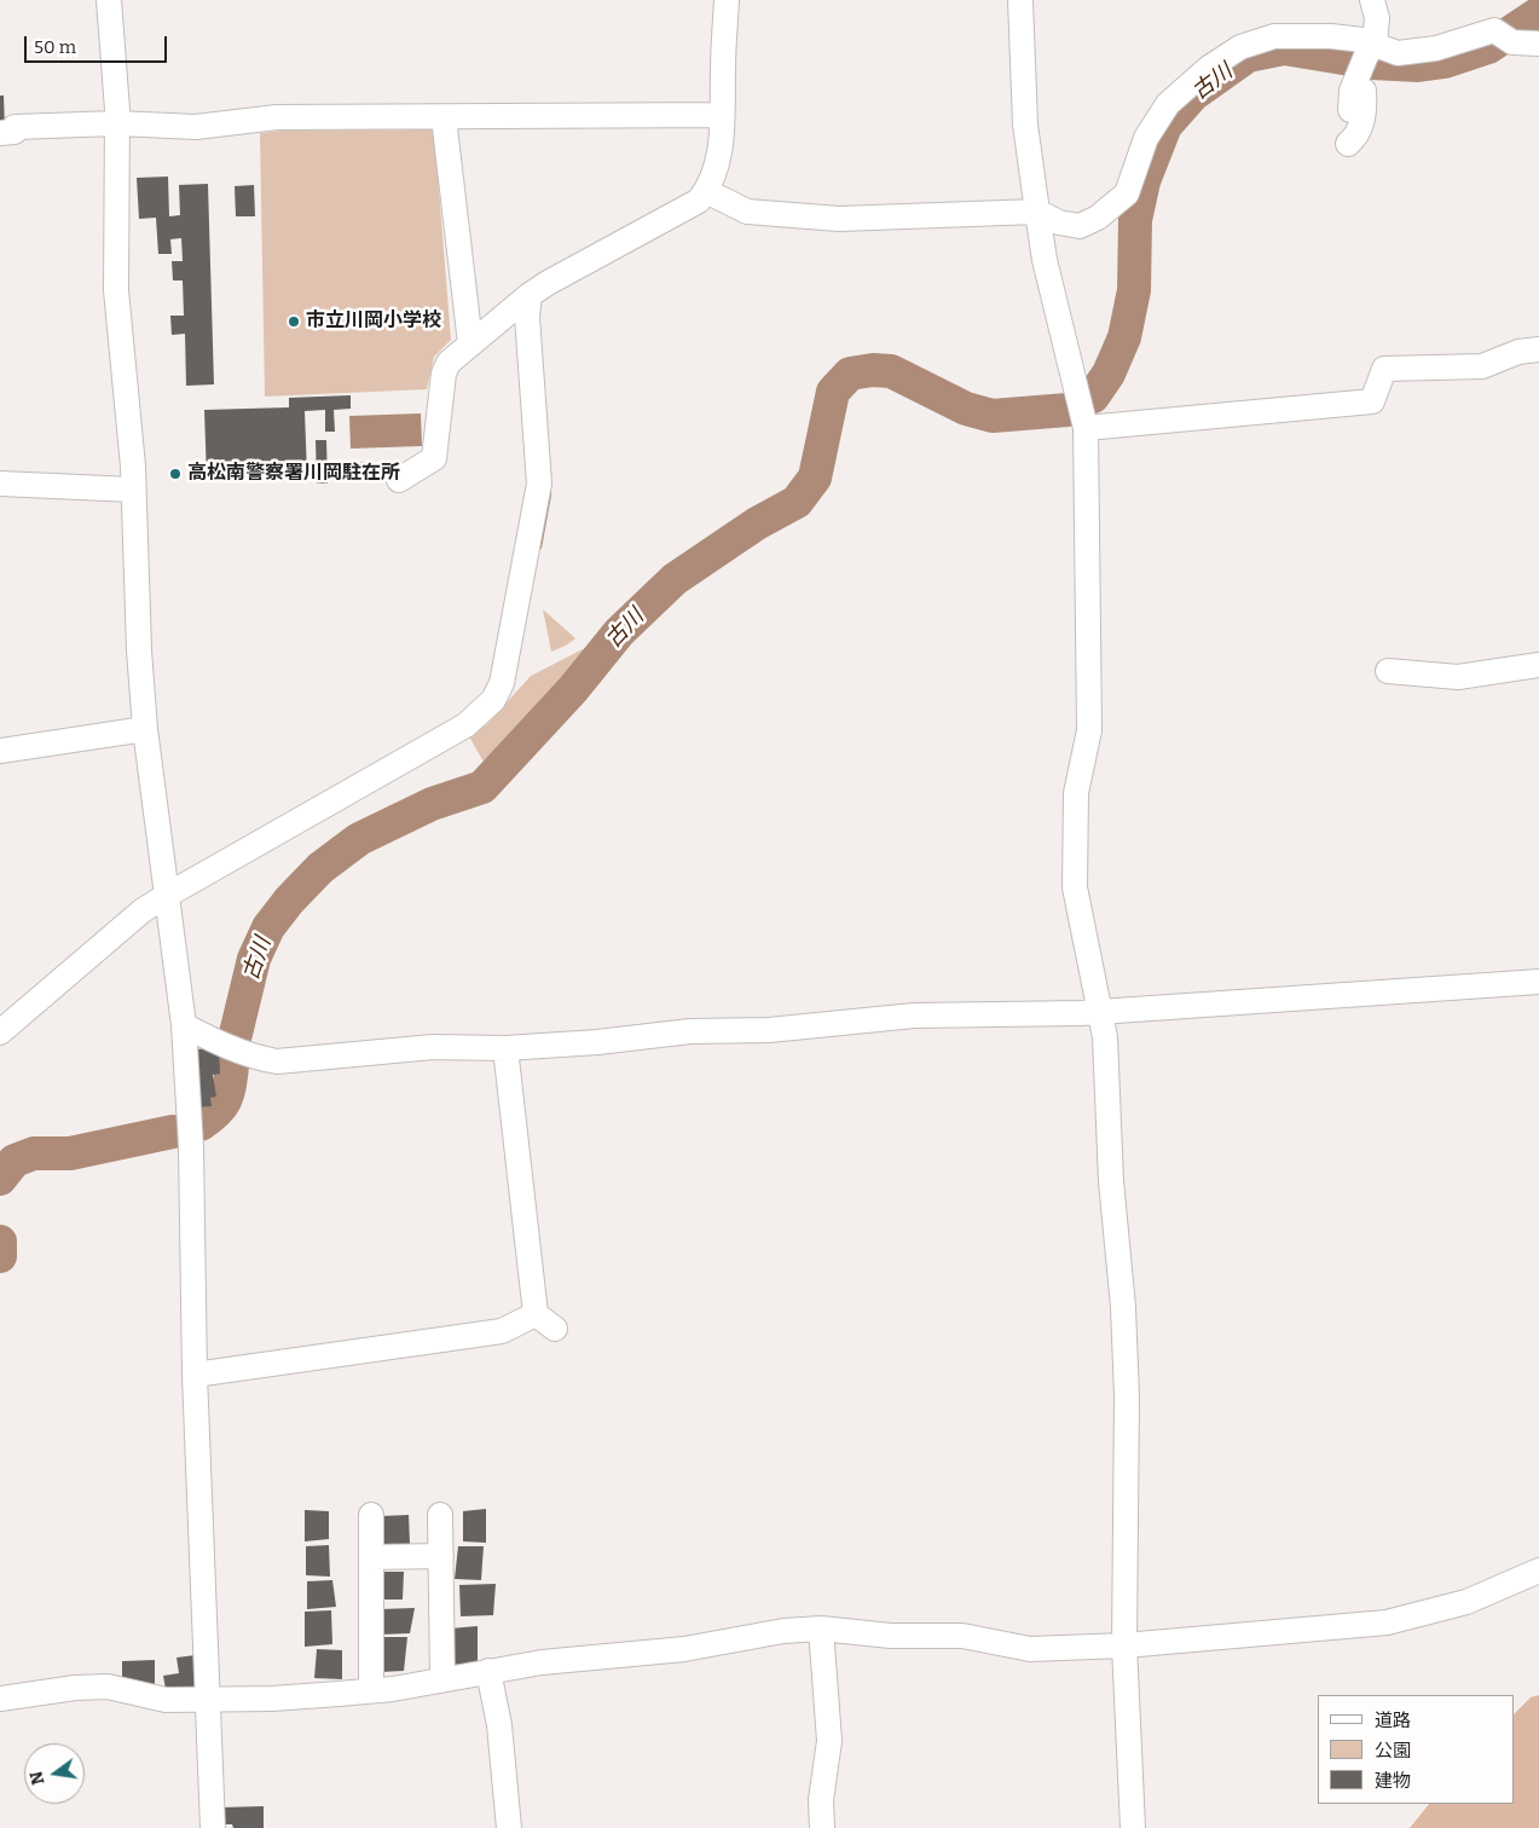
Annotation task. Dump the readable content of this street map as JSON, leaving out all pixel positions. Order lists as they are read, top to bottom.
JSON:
{
  "water": ["古川"],
  "places": ["市立川岡小学校", "高松南警察署川岡駐在所"],
  "legend": ["道路", "公園", "建物"],
  "scale_bar": "50 m",
  "north": "left"
}
